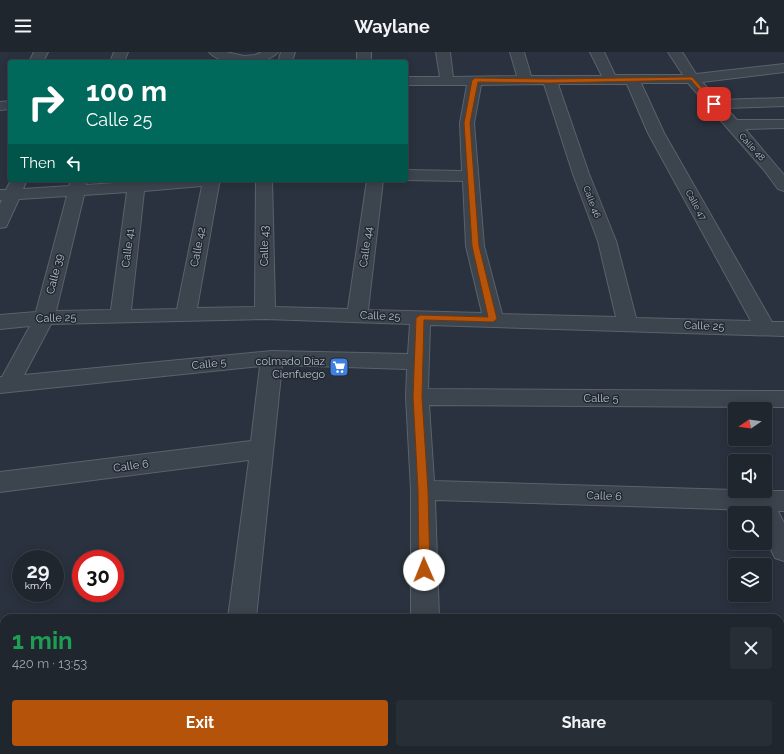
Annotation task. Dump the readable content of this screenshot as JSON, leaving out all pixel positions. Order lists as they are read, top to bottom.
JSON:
{
  "streets": {
    "street": [
      "Calle 48",
      "Calle 46",
      "Calle 47",
      "Calle 43",
      "Calle 42",
      "Calle 44",
      "Calle 41",
      "Calle 39",
      "Calle 25",
      "Calle 5",
      "Calle 6"
    ]
  },
  "crossings": [
    ["Calle 46", "Calle 25"],
    ["Calle 47", "Calle 25"],
    ["Calle 43", "Calle 25"],
    ["Calle 42", "Calle 25"],
    ["Calle 44", "Calle 25"],
    ["Calle 41", "Calle 25"],
    ["Calle 39", "Calle 25"],
    ["Calle 39", "Calle 5"]
  ],
  "places": {
    "supermarket": ["colmado Díaz Cienfuego"]
  },
  "north": "left",
  "page": {
    "header": "Waylane",
    "turn": ["100 m", "Calle 25"],
    "then": "Then",
    "speed": "29 km/h",
    "limit": "30",
    "heading": ["1 min", "420 m · 13:53"],
    "buttons": ["Exit", "Share"]
  }
}
